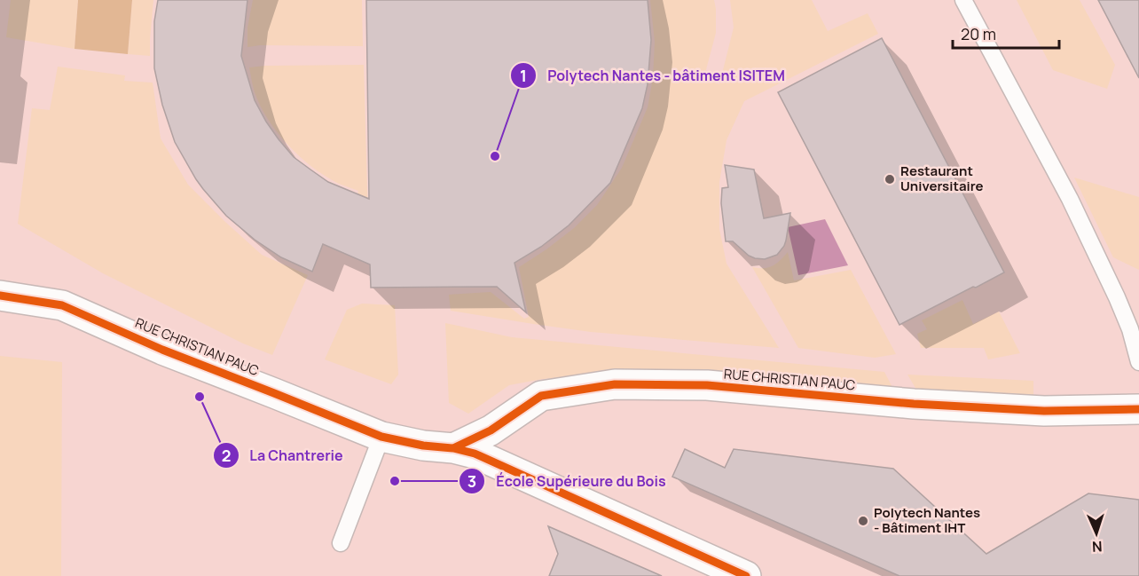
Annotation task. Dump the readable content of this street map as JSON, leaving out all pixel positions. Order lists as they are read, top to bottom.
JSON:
{
  "streets": {
    "street": ["RUE CHRISTIAN PAUC"]
  },
  "places": [
    "Polytech Nantes - bâtiment ISITEM",
    "Restaurant Universitaire",
    "La Chantrerie",
    "École Supérieure du Bois",
    "Polytech Nantes - Bâtiment IHT"
  ],
  "scale_bar": "20 m",
  "north": "bottom"
}
